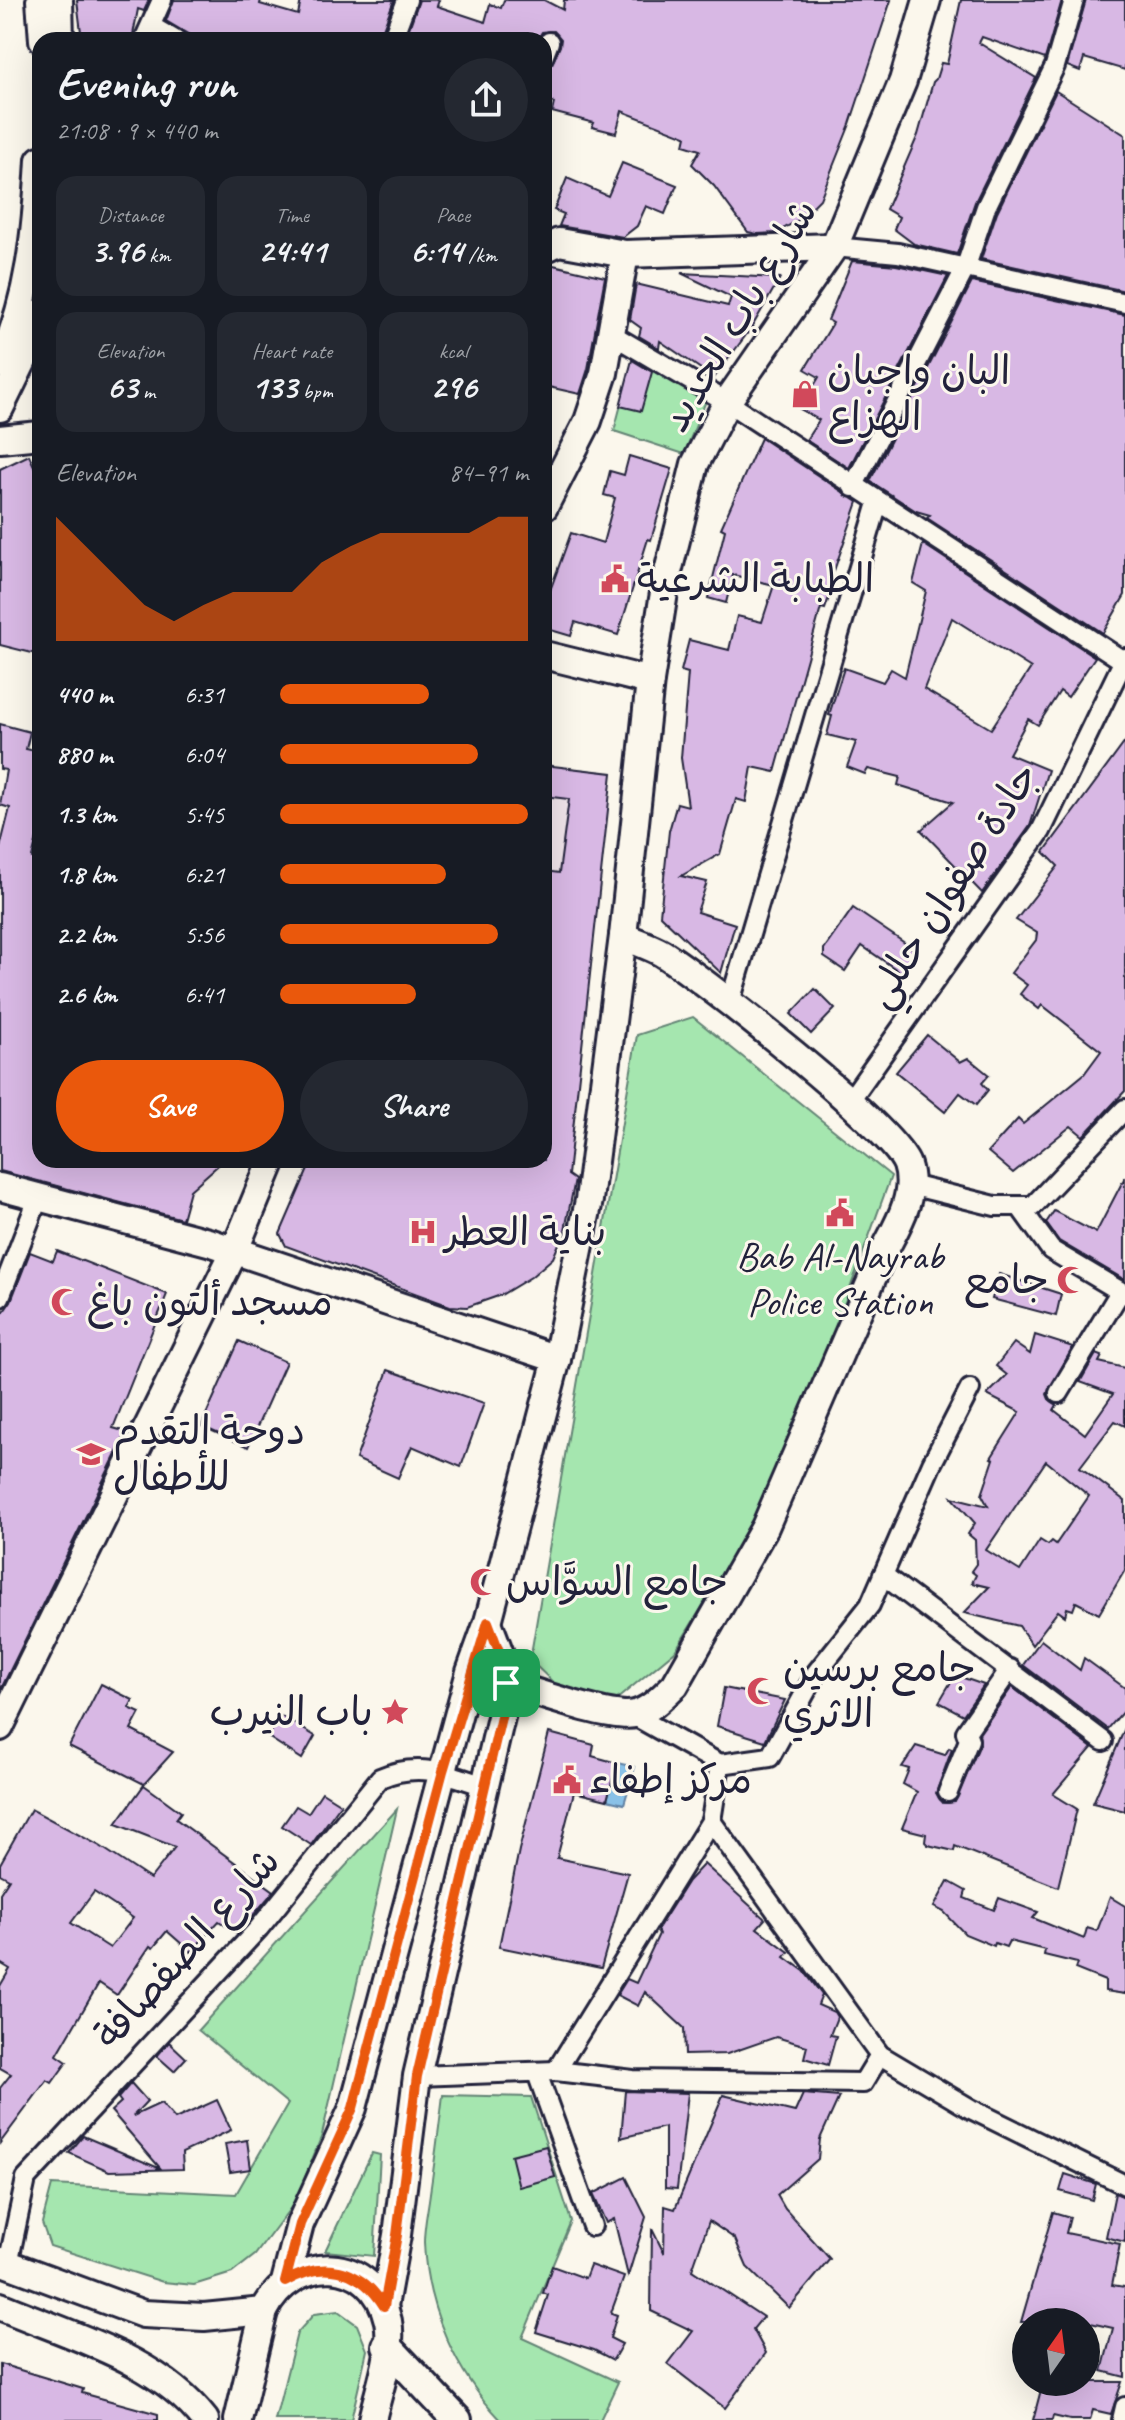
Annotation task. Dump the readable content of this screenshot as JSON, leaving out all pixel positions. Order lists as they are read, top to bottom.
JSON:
{
  "streets": {
    "main road": ["شارع باب الحديد"],
    "street": ["جادة صفوان حللي", "شارع الصفصافة"]
  },
  "crossings": [
    ["شارع باب الحديد", "شارع الصفصافة"]
  ],
  "places": {
    "shop": ["البان واجبان الهزاع"],
    "public building": ["الطبابة الشرعية", "Bab Al-Nayrab Police Station", "مركز إطفاء"],
    "hospital": ["بناية العطر"],
    "mosque": [
      "جامع",
      "مسجد ألتون باغ",
      "جامع السوَّاس",
      "جامع برسين الاثري"
    ],
    "school or university": ["دوحة التقدم للأطفال"],
    "place": ["باب النيرب"]
  },
  "north": "top",
  "page": {
    "heading": ["Evening run", "21:08 · 9 × 440 m"],
    "stats": [
      ["Distance", "3.96 km"],
      ["Time", "24:41"],
      ["Pace", "6:14 /km"],
      ["Elevation", "63 m"],
      ["Heart rate", "133 bpm"],
      ["kcal", "296"]
    ],
    "chart": ["Elevation", "84–91 m"],
    "list": [
      {
        "name": "440 m",
        "note": "6:31"
      },
      {
        "name": "880 m",
        "note": "6:04"
      },
      {
        "name": "1.3 km",
        "note": "5:45"
      },
      {
        "name": "1.8 km",
        "note": "6:21"
      },
      {
        "name": "2.2 km",
        "note": "5:56"
      },
      {
        "name": "2.6 km",
        "note": "6:41"
      }
    ],
    "buttons": ["Save", "Share"]
  }
}
